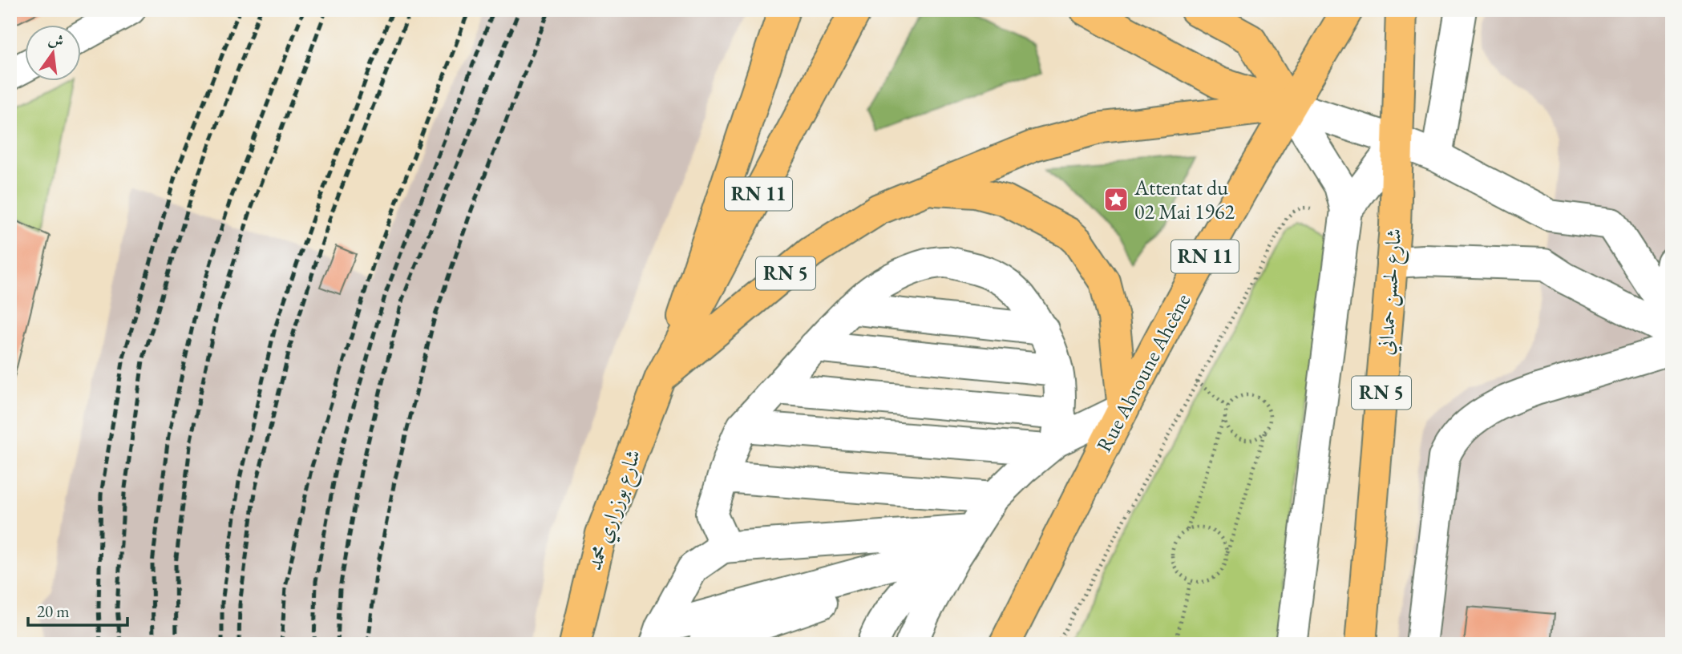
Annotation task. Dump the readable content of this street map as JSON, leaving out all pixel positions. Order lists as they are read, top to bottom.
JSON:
{
  "streets": {
    "main road": [
      "RN 11",
      "RN 5",
      "شارع لحسن حمداني",
      "Rue Abroune Ahcène",
      "شارع بوزراري محمد"
    ]
  },
  "crossings": [
    ["RN 11", "RN 5"],
    ["RN 11", "Rue Abroune Ahcène"],
    ["RN 11", "شارع بوزراري محمد"],
    ["RN 5", "شارع لحسن حمداني"],
    ["RN 5", "Rue Abroune Ahcène"],
    ["RN 5", "شارع بوزراري محمد"]
  ],
  "places": {
    "place": ["Attentat du 02 Mai 1962"]
  },
  "scale_bar": "20 m",
  "north": "top"
}
